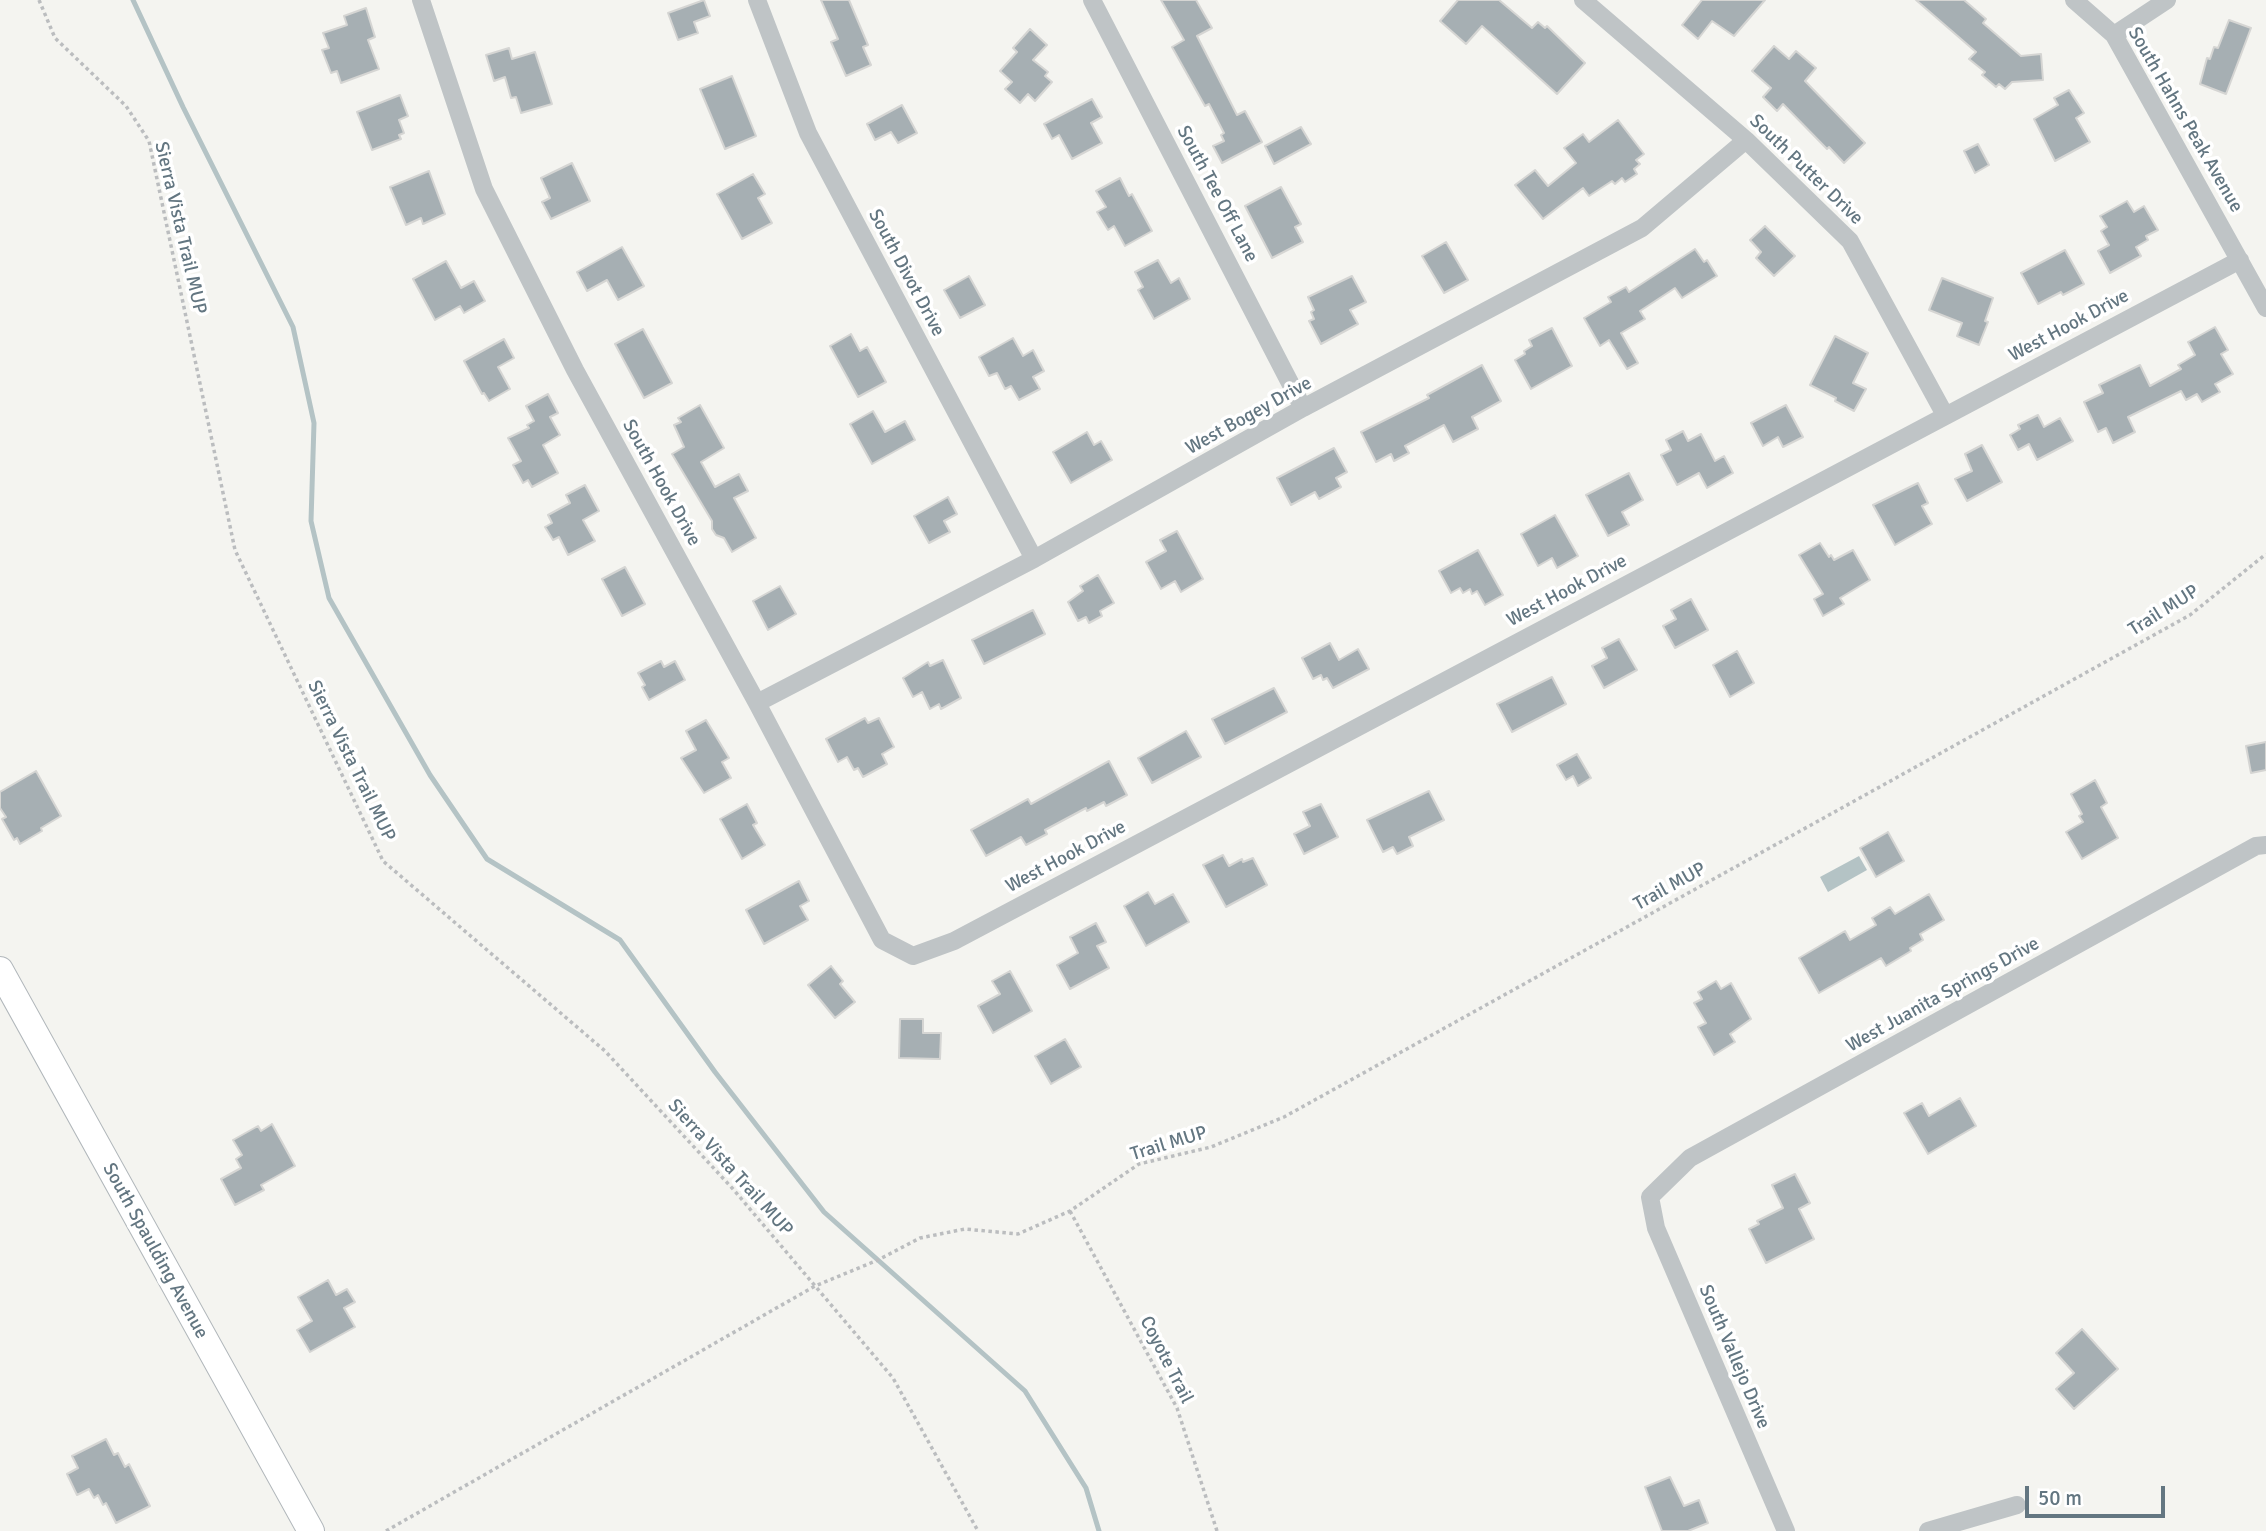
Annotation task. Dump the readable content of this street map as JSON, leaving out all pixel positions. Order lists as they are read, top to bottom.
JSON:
{
  "streets": {
    "street": [
      "South Hahns Peak Avenue",
      "South Putter Drive",
      "South Tee Off Lane",
      "South Divot Drive",
      "West Hook Drive",
      "West Bogey Drive",
      "South Hook Drive",
      "West Juanita Springs Drive",
      "South Spaulding Avenue",
      "South Vallejo Drive"
    ],
    "path": ["Sierra Vista Trail MUP", "Trail MUP", "Coyote Trail"]
  },
  "crossings": [
    ["South Hahns Peak Avenue", "West Hook Drive"],
    ["South Putter Drive", "West Hook Drive"],
    ["South Putter Drive", "West Bogey Drive"],
    ["South Tee Off Lane", "West Bogey Drive"],
    ["Sierra Vista Trail MUP", "Trail MUP"],
    ["South Divot Drive", "West Bogey Drive"],
    ["West Hook Drive", "South Hook Drive"],
    ["West Bogey Drive", "South Hook Drive"],
    ["Trail MUP", "Coyote Trail"],
    ["West Juanita Springs Drive", "South Vallejo Drive"]
  ],
  "scale_bar": "50 m"
}
